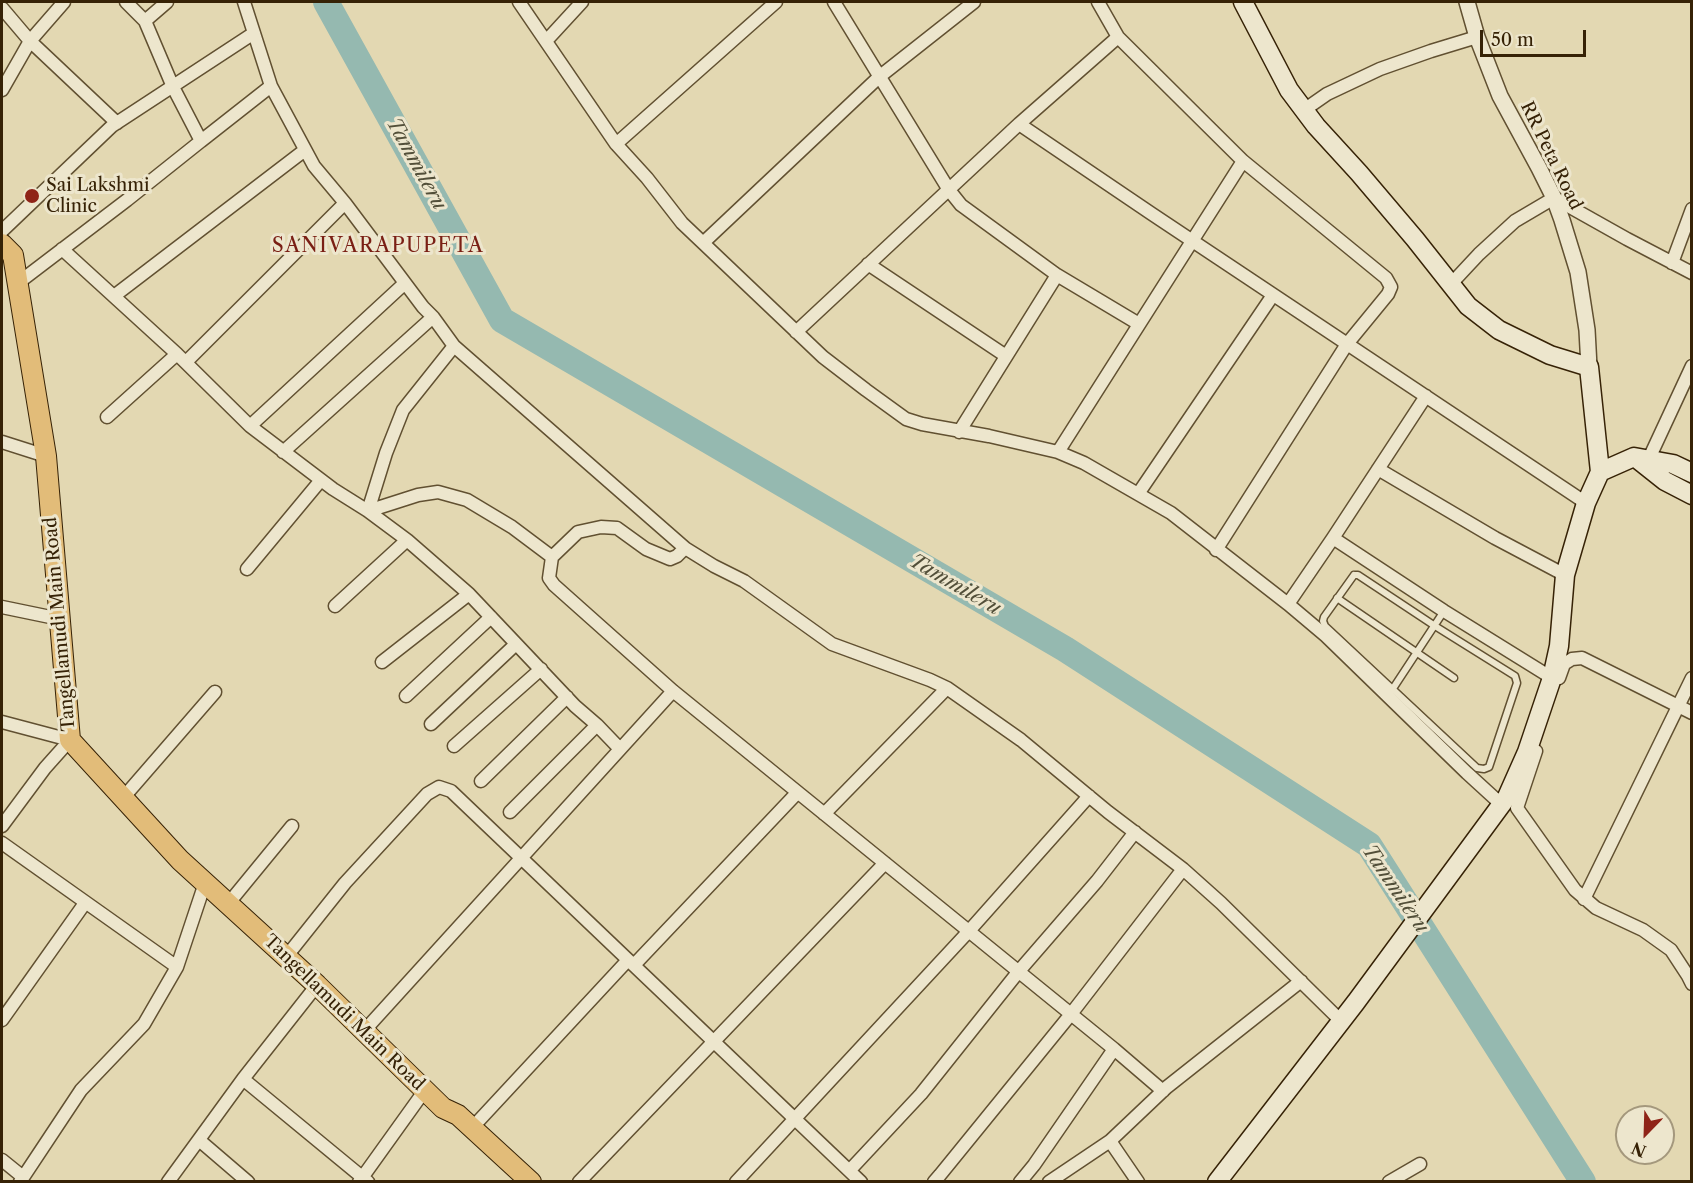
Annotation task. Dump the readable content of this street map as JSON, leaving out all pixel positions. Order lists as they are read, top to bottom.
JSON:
{
  "streets": {
    "main road": ["Tangellamudi Main Road"],
    "street": ["RR Peta Road"]
  },
  "districts": ["SANIVARAPUPETA"],
  "water": ["Tammileru"],
  "places": ["Sai Lakshmi Clinic"],
  "scale_bar": "50 m",
  "north": "bottom left"
}
